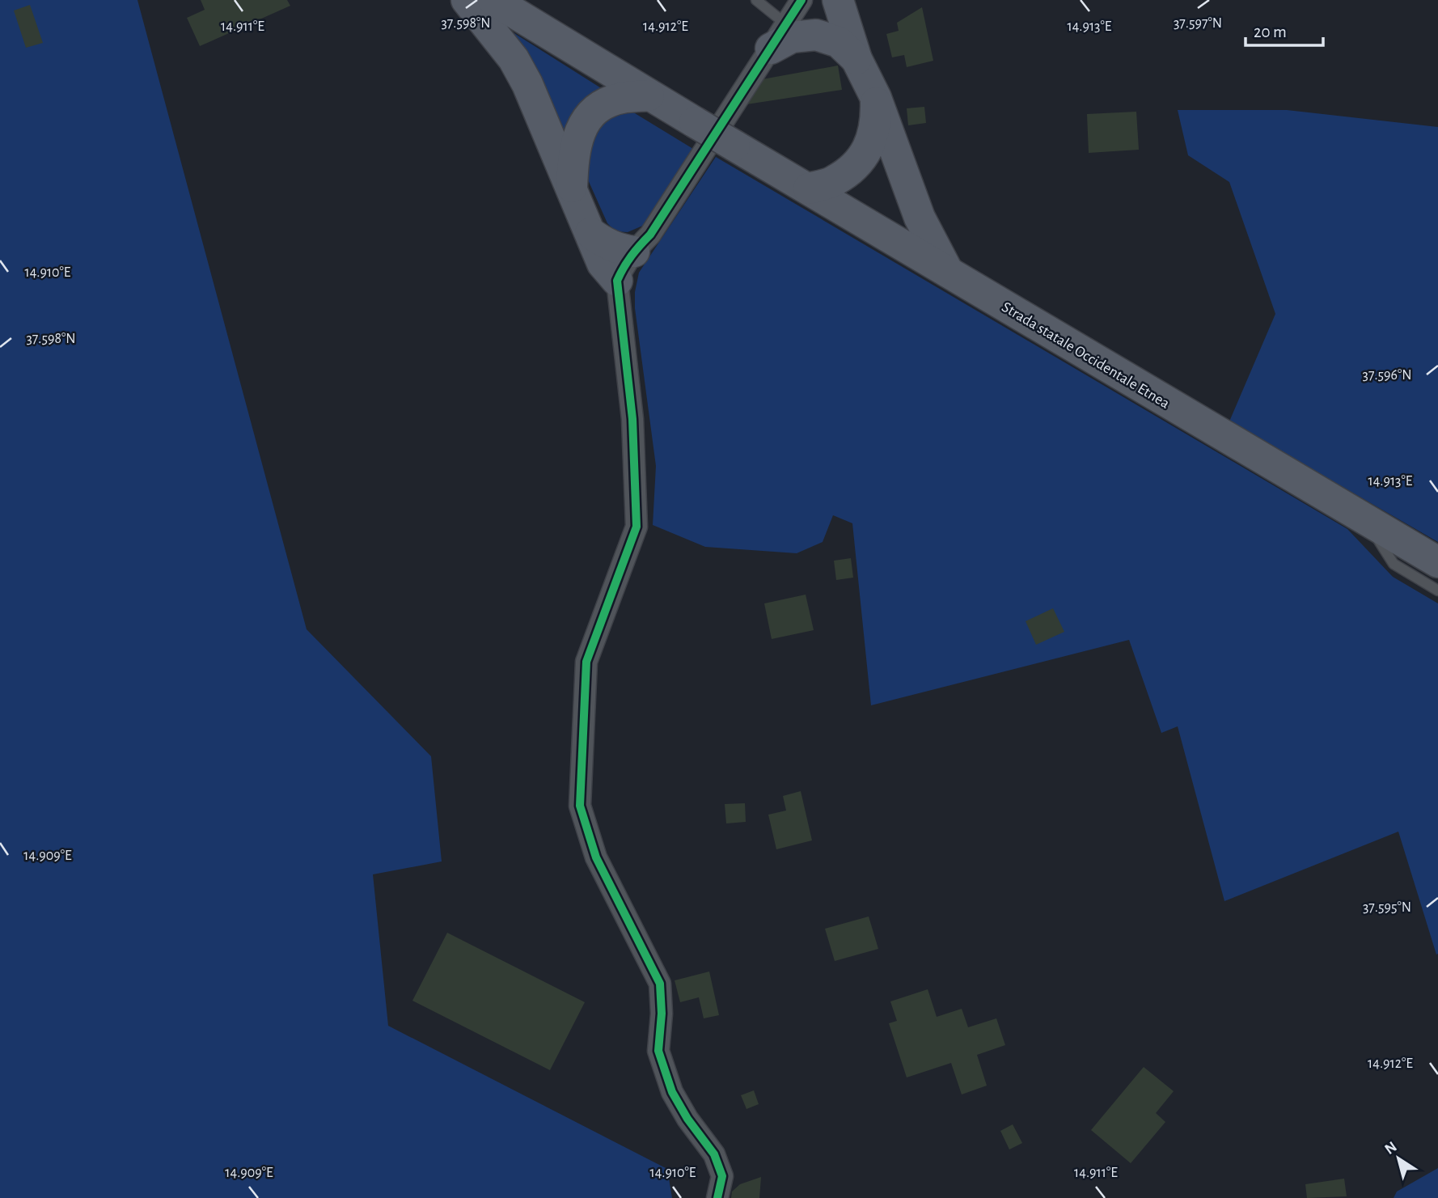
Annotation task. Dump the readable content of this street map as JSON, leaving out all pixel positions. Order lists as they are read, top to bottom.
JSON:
{
  "streets": {
    "main road": ["Strada statale Occidentale Etnea"]
  },
  "scale_bar": "20 m",
  "north": "top left",
  "coordinates": [
    "37.598°N",
    "37.597°N",
    "14.911°E",
    "14.912°E",
    "14.913°E",
    "14.910°E",
    "37.596°N",
    "14.909°E",
    "37.595°N"
  ]
}
